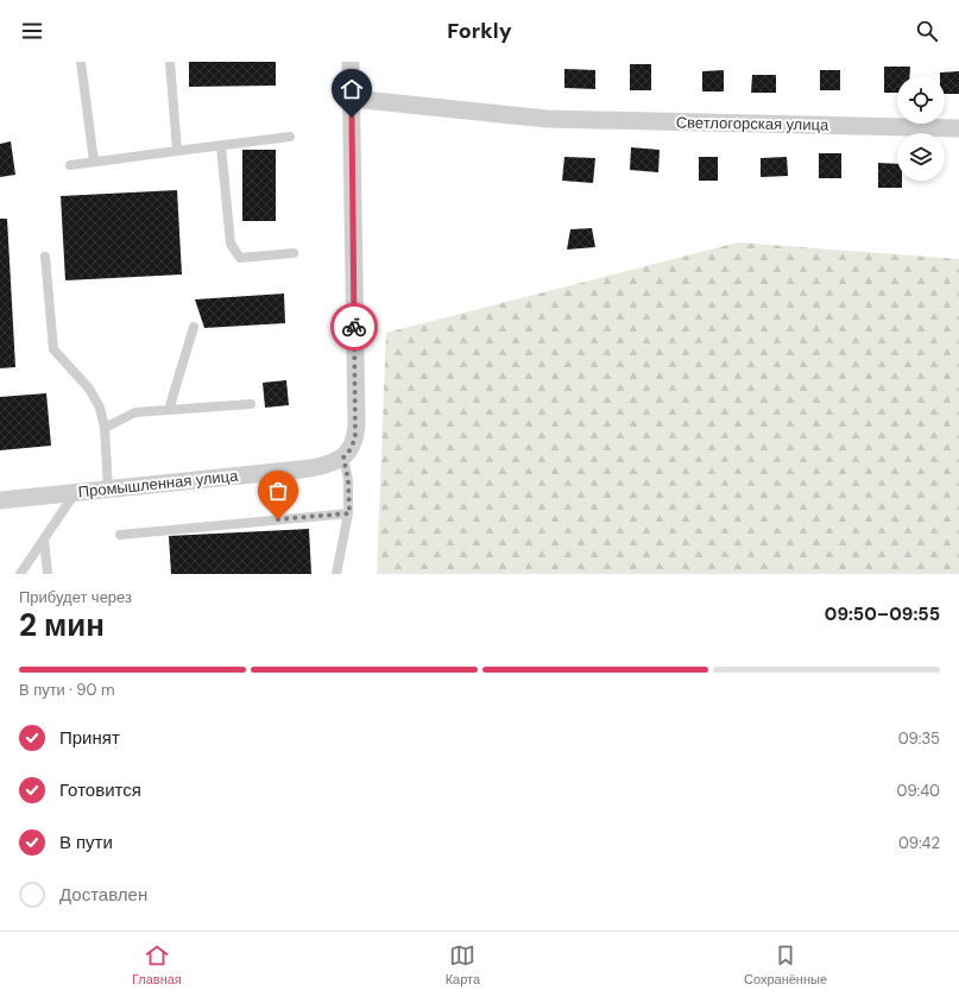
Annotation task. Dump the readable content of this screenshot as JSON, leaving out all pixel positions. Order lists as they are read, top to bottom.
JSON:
{
  "streets": {
    "street": ["Светлогорская улица", "Промышленная улица"]
  },
  "page": {
    "header": "Forkly",
    "heading": ["2 мин", "Прибудет через", "09:50–09:55"],
    "bar": "В пути · 90 m",
    "list": [
      ["Принят", "09:35"],
      ["Готовится", "09:40"],
      ["В пути", "09:42"],
      "Доставлен"
    ],
    "tabs": ["Главная", "Карта", "Сохранённые"]
  }
}
